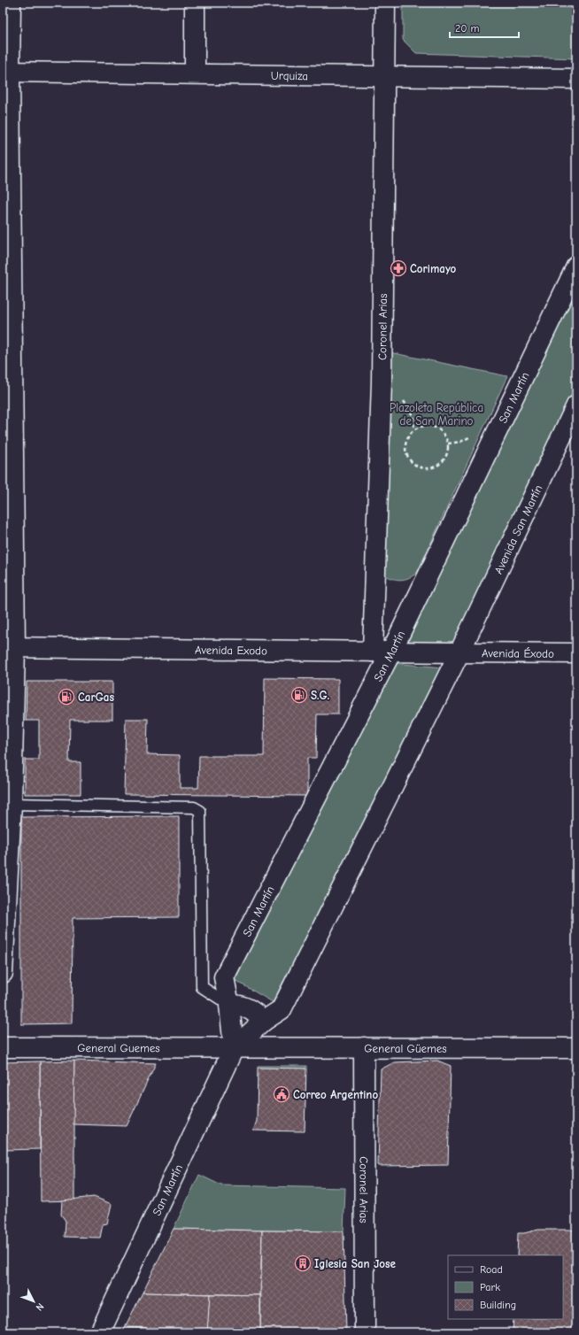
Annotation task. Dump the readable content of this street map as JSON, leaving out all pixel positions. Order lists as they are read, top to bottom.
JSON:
{
  "streets": {
    "street": [
      "Urquiza",
      "Coronel Arias",
      "San Martín",
      "Avenida San Martín",
      "Avenida Exodo",
      "Avenida Éxodo",
      "General Guemes",
      "General Güemes"
    ]
  },
  "crossings": [
    ["Urquiza", "Coronel Arias"],
    ["Coronel Arias", "San Martín"],
    ["Coronel Arias", "Avenida Exodo"],
    ["Coronel Arias", "General Güemes"],
    ["San Martín", "Avenida San Martín"],
    ["San Martín", "Avenida Exodo"],
    ["San Martín", "Avenida Éxodo"],
    ["San Martín", "General Guemes"],
    ["San Martín", "General Güemes"],
    ["Avenida San Martín", "Avenida Exodo"],
    ["Avenida San Martín", "Avenida Éxodo"],
    ["Avenida Exodo", "Avenida Éxodo"],
    ["General Guemes", "General Güemes"]
  ],
  "parks": ["Plazoleta República de San Marino"],
  "places": {
    "pharmacy": ["Corimayo"],
    "fuel station": ["S.G.", "CarGas"],
    "public building": ["Correo Argentino"],
    "building": ["Iglesia San Jose"]
  },
  "legend": ["Road", "Park", "Building"],
  "scale_bar": "20 m",
  "north": "bottom right"
}
